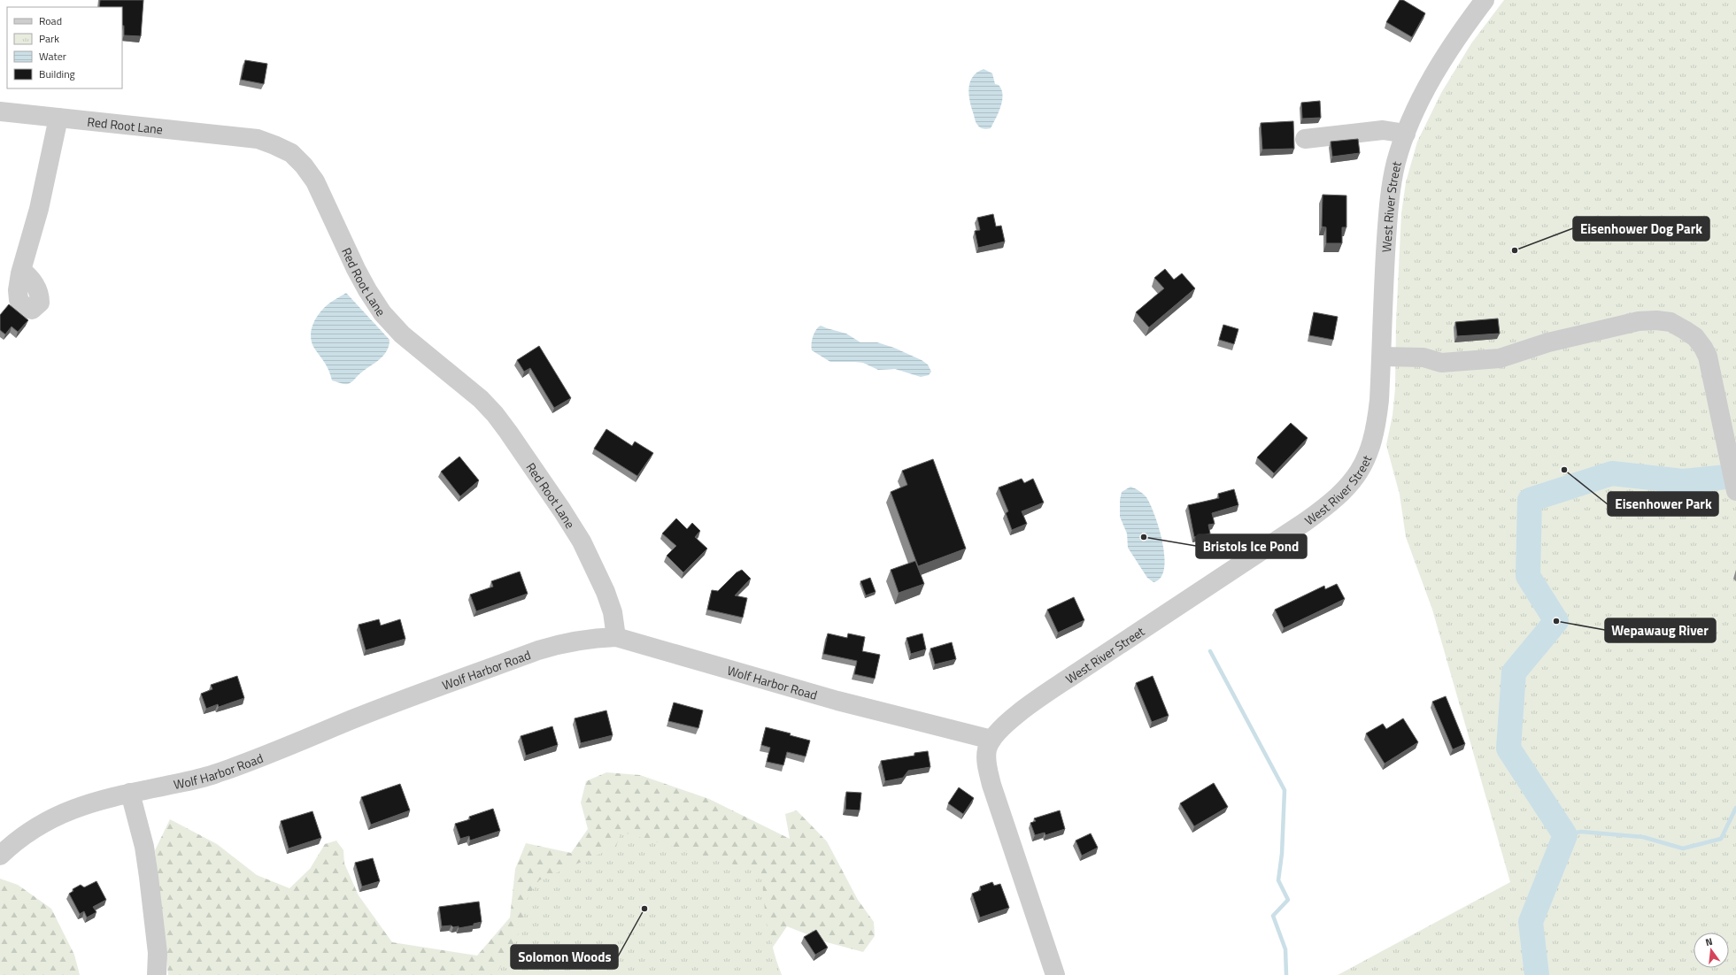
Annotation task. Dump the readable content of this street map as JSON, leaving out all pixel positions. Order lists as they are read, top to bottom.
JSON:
{
  "streets": {
    "street": ["Red Root Lane", "West River Street", "Wolf Harbor Road"]
  },
  "crossings": [
    ["Red Root Lane", "Wolf Harbor Road"],
    ["West River Street", "Wolf Harbor Road"]
  ],
  "places": [
    "Eisenhower Dog Park",
    "Eisenhower Park",
    "Bristols Ice Pond",
    "Wepawaug River",
    "Solomon Woods"
  ],
  "legend": [
    "Road",
    "Park",
    "Water",
    "Building"
  ],
  "north": "top"
}
